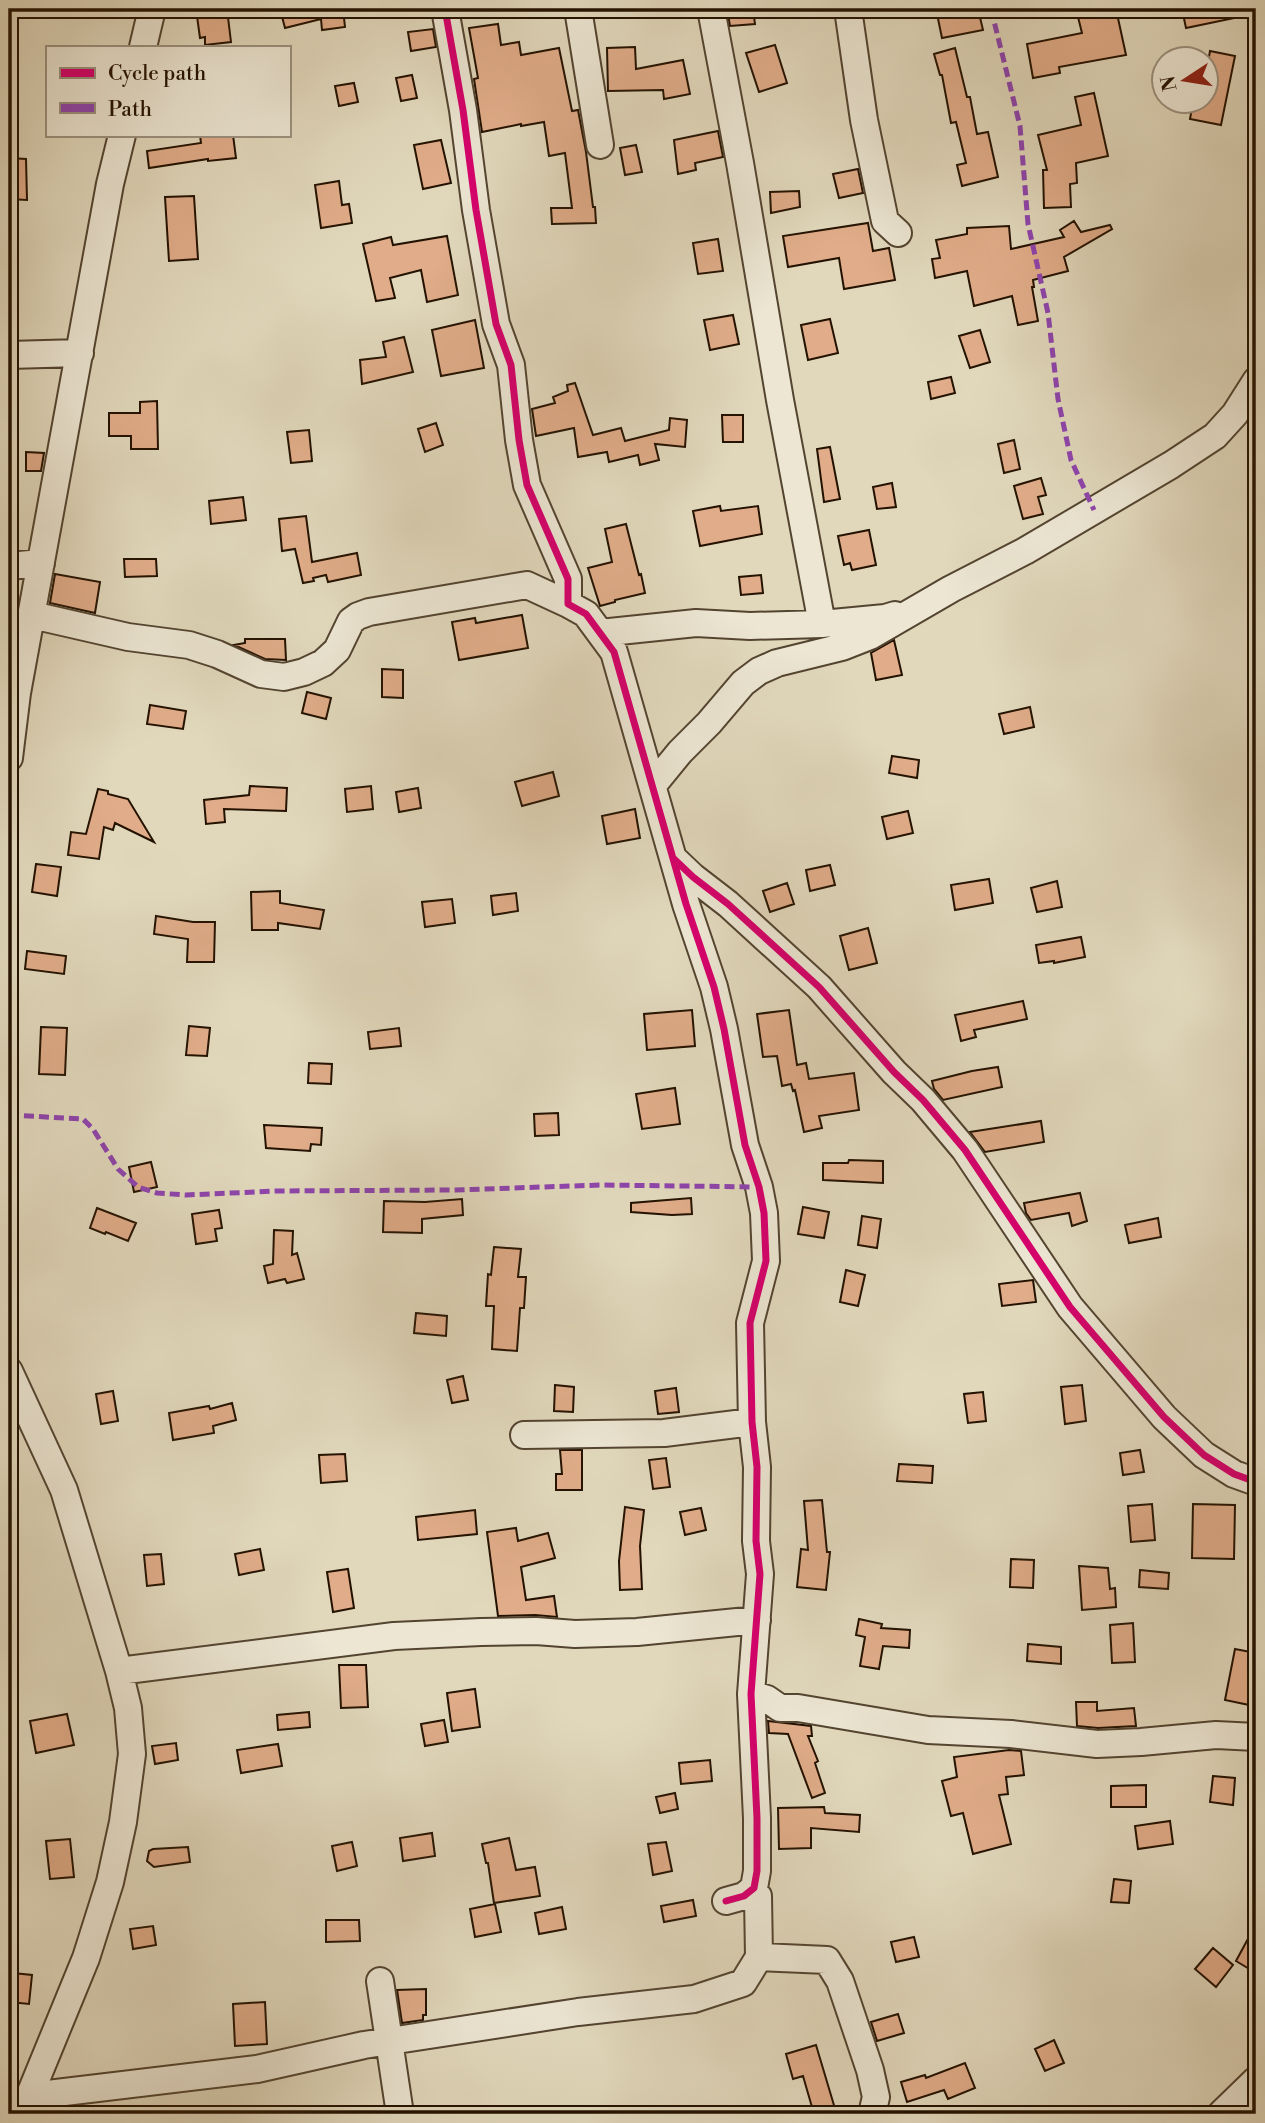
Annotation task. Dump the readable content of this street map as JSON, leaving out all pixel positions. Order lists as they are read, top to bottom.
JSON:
{
  "legend": ["Cycle path", "Path"],
  "north": "left"
}
